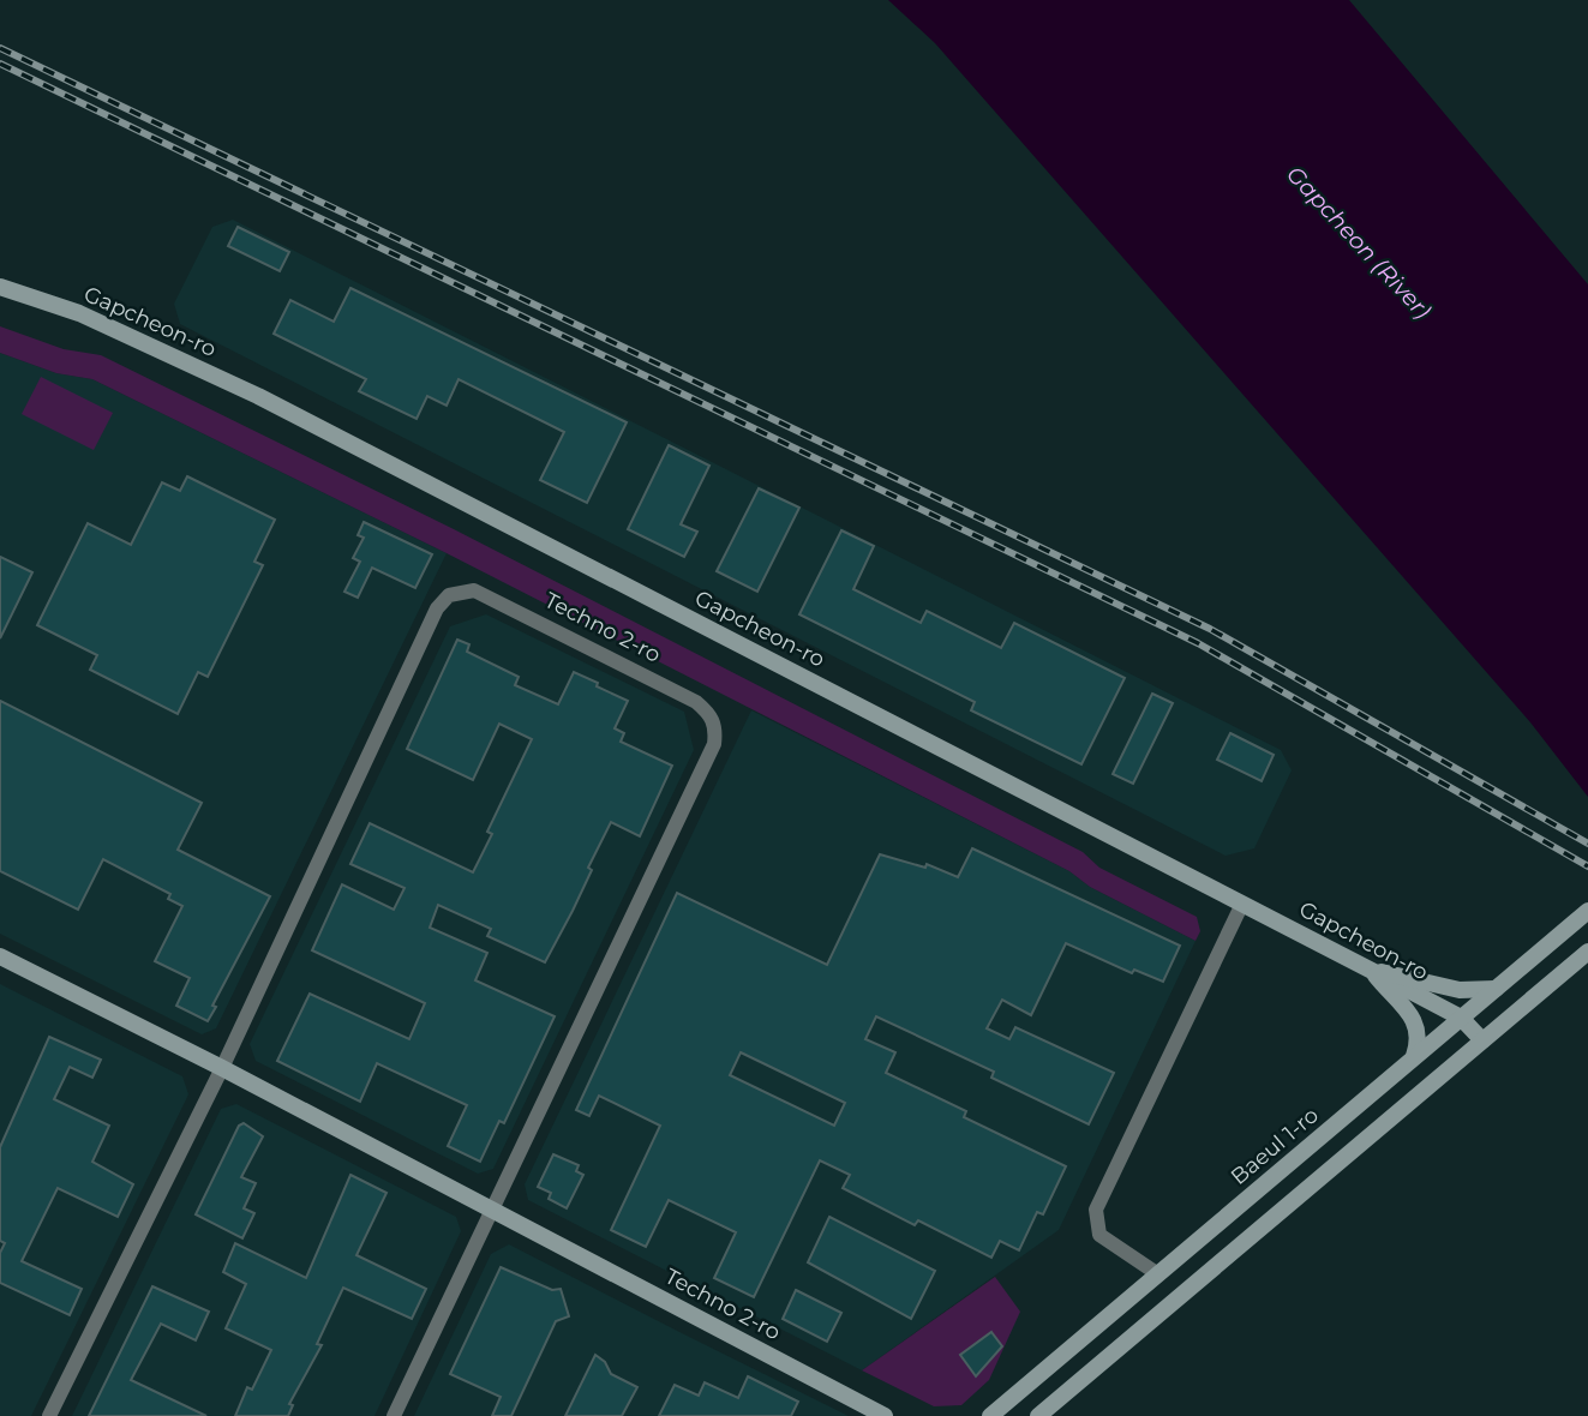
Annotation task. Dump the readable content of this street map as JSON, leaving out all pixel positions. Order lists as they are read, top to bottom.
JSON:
{
  "streets": {
    "main road": ["Gapcheon-ro", "Techno 2-ro", "Baeul 1-ro"]
  },
  "crossings": [
    ["Gapcheon-ro", "Baeul 1-ro"]
  ],
  "water": ["Gapcheon (River)"]
}
